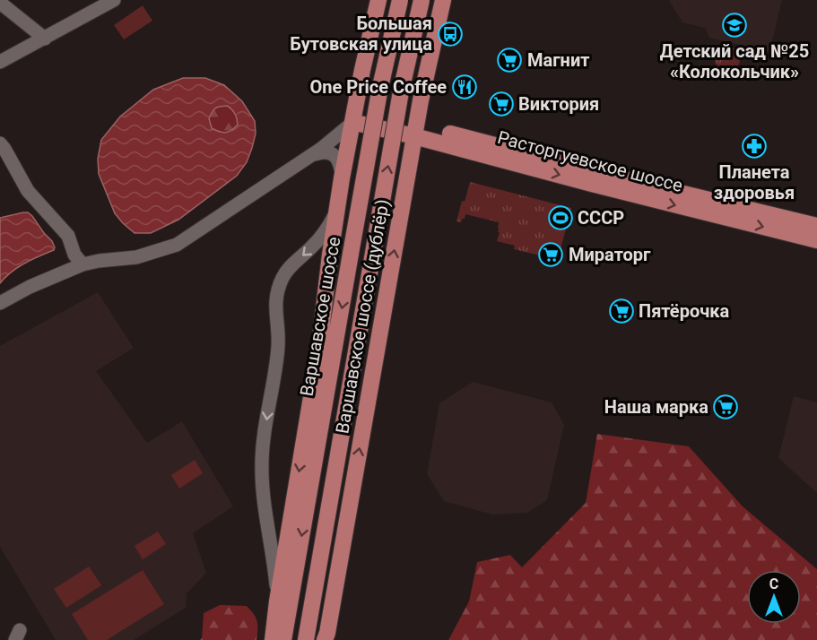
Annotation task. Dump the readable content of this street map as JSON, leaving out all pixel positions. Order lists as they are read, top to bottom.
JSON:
{
  "streets": {
    "main road": ["Расторгуевское шоссе", "Варшавское шоссе", "Варшавское шоссе (дублёр)"]
  },
  "crossings": [
    ["Расторгуевское шоссе", "Варшавское шоссе (дублёр)"]
  ],
  "places": {
    "school or university": ["Детский сад №25 «Колокольчик»"],
    "bus stop": ["Большая Бутовская улица"],
    "supermarket": [
      "Магнит",
      "Виктория",
      "Мираторг",
      "Пятёрочка",
      "Наша марка"
    ],
    "restaurant": ["One Price Coffee"],
    "pharmacy": ["Планета здоровья"],
    "sports": ["СССР"]
  },
  "north": "top"
}
